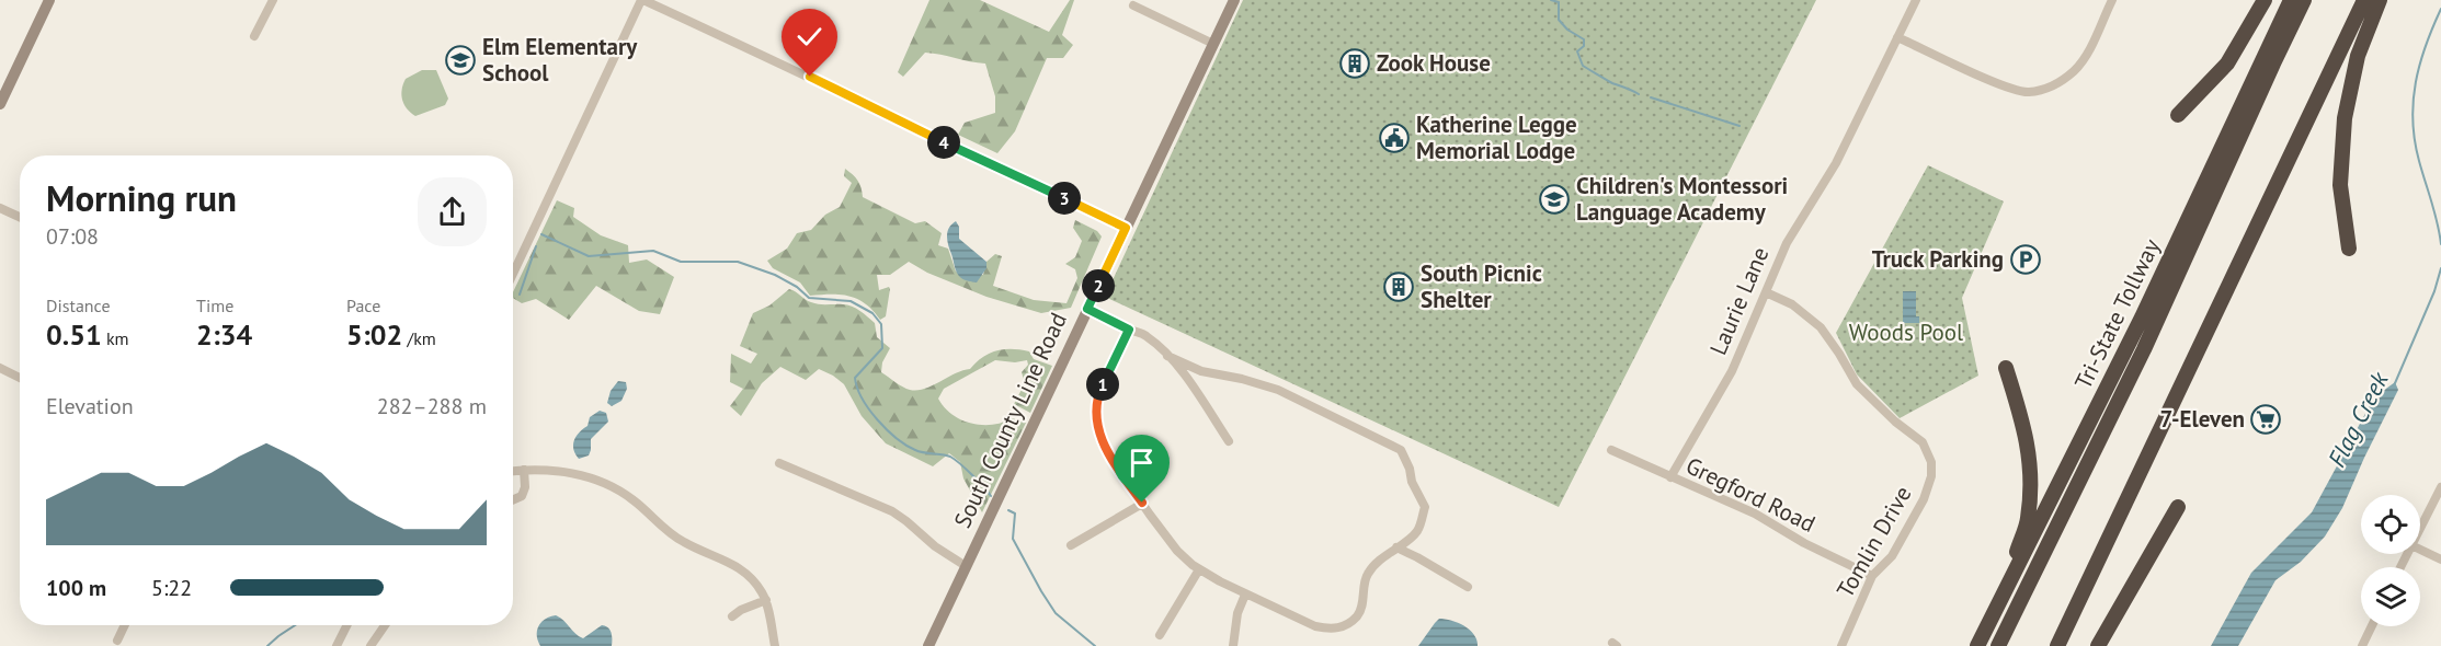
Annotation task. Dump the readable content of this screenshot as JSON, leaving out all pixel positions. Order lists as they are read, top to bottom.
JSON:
{
  "streets": {
    "highway": ["Tri-State Tollway"],
    "main road": ["South County Line Road"],
    "street": ["Laurie Lane", "Gregford Road", "Tomlin Drive"]
  },
  "crossings": [
    ["Laurie Lane", "Gregford Road"],
    ["Laurie Lane", "Tomlin Drive"],
    ["Gregford Road", "Tomlin Drive"]
  ],
  "water": ["Flag Creek"],
  "parks": ["Woods Pool"],
  "places": {
    "school or university": ["Elm Elementary School", "Children's Montessori Language Academy"],
    "building": ["Zook House", "South Picnic Shelter"],
    "public building": ["Katherine Legge Memorial Lodge"],
    "parking": ["Truck Parking"],
    "supermarket": ["7-Eleven"]
  },
  "page": {
    "pins": [
      "4",
      "3",
      "2",
      "1"
    ],
    "heading": ["Morning run", "07:08"],
    "stats": [
      ["Distance", "0.51 km"],
      ["Time", "2:34"],
      ["Pace", "5:02 /km"]
    ],
    "chart": ["Elevation", "282–288 m"],
    "list": [
      {
        "name": "100 m",
        "note": "5:22"
      }
    ]
  }
}
